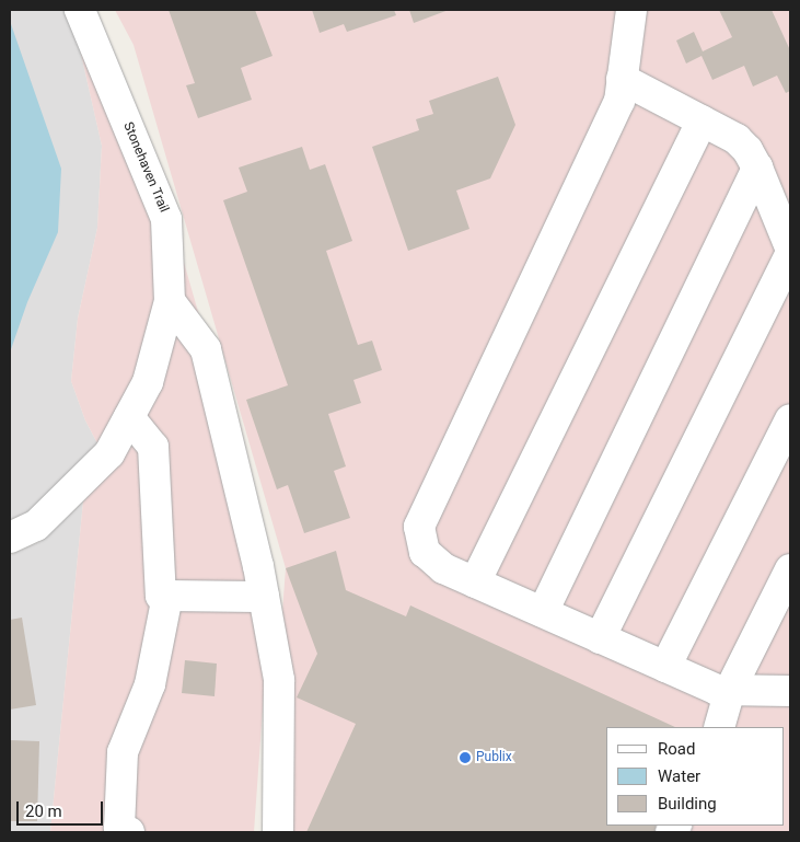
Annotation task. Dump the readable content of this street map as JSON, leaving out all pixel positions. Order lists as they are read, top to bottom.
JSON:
{
  "streets": {
    "street": ["Stonehaven Trail"]
  },
  "places": ["Publix"],
  "legend": ["Road", "Water", "Building"],
  "scale_bar": "20 m"
}
